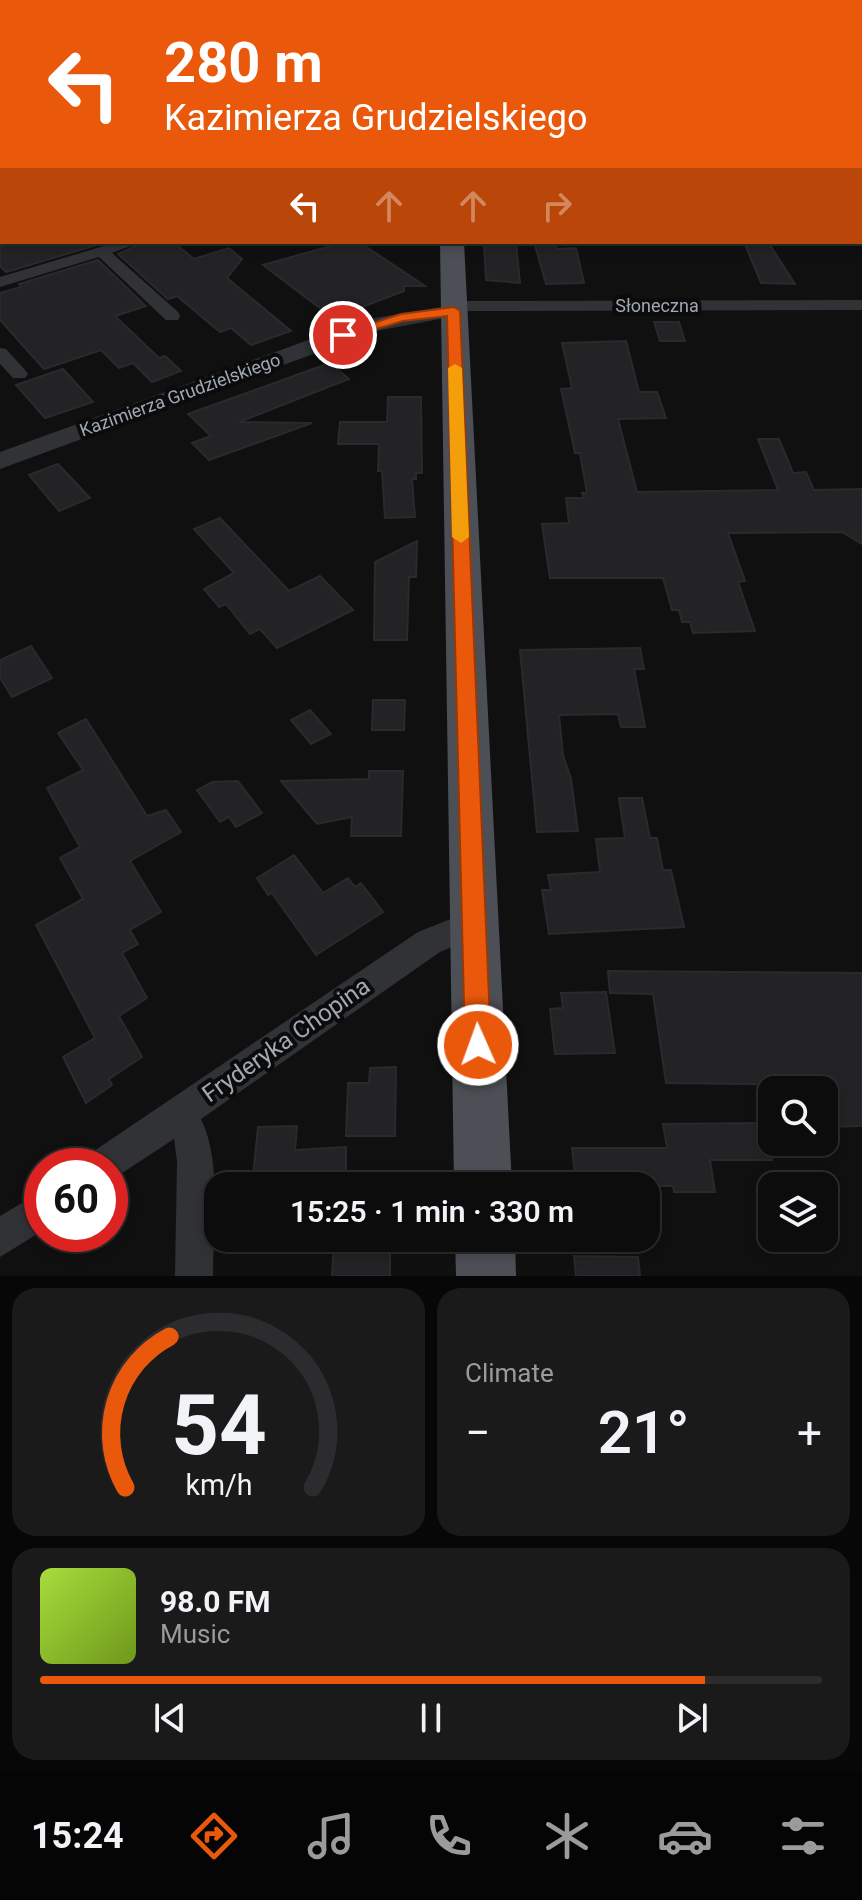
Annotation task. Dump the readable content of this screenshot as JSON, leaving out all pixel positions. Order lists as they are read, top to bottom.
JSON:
{
  "streets": {
    "street": ["Słoneczna", "Kazimierza Grudzielskiego", "Fryderyka Chopina"]
  },
  "crossings": [
    ["Słoneczna", "Kazimierza Grudzielskiego"]
  ],
  "page": {
    "turn": ["280 m", "Kazimierza Grudzielskiego"],
    "limit": "60",
    "trip": "15:25 · 1 min · 330 m",
    "tile": "Climate",
    "heat": ["−", "21°", "+"],
    "song": ["98.0 FM", "Music"],
    "tabs": "15:24",
    "gauge": ["54", "km/h"]
  }
}
